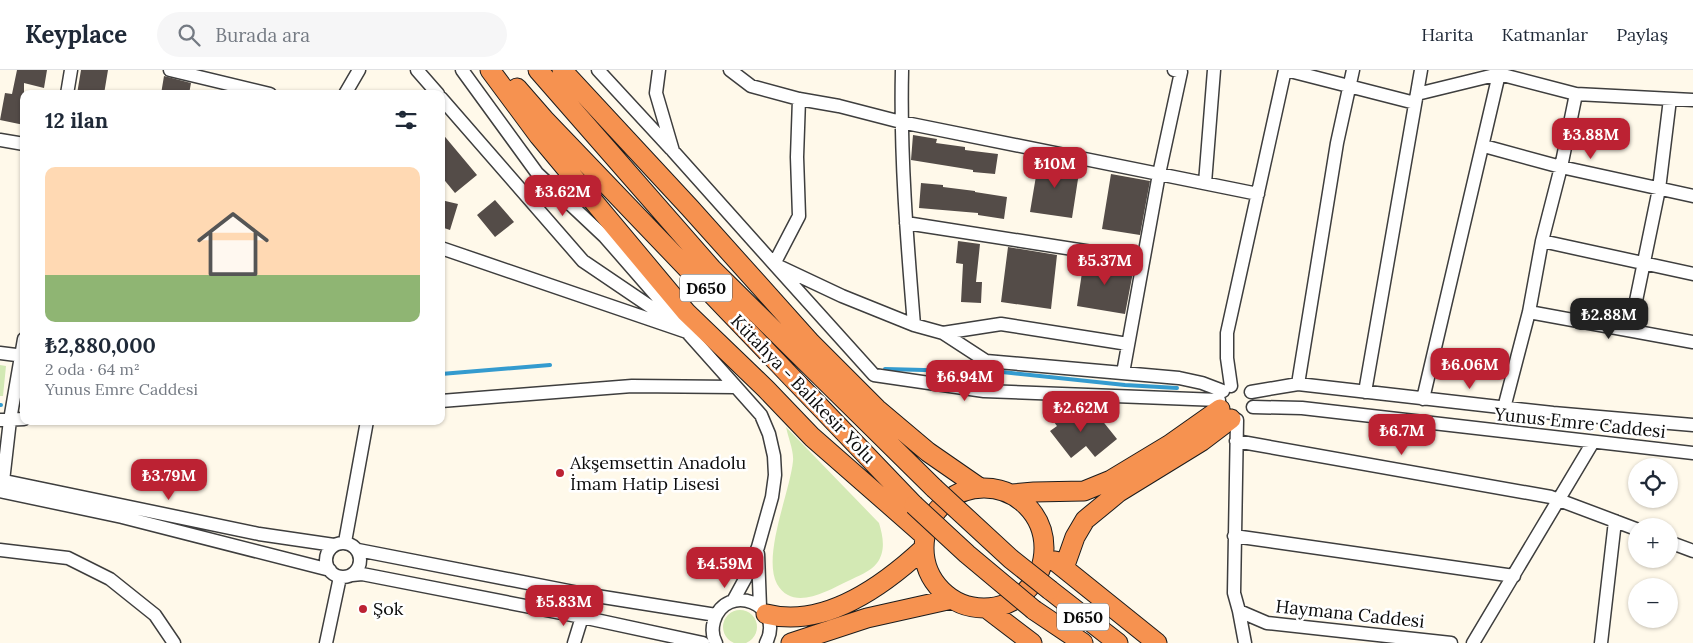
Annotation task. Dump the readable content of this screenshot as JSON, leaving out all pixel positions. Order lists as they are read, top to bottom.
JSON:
{
  "streets": {
    "highway": ["D650", "Kütahya - Balıkesir Yolu"],
    "street": ["Yunus Emre Caddesi", "Haymana Caddesi"]
  },
  "places": ["Akşemsettin Anadolu İmam Hatip Lisesi", "Şok"],
  "page": {
    "header": "Keyplace",
    "search": "Burada ara",
    "nav": ["Harita", "Katmanlar", "Paylaş"],
    "heading": "12 ilan",
    "price": [
      "₺3.88M",
      "₺10M",
      "₺3.62M",
      "₺5.37M",
      "₺2.88M",
      "₺6.06M",
      "₺6.94M",
      "₺2.62M",
      "₺6.7M",
      "₺3.79M",
      "₺4.59M",
      "₺5.83M"
    ],
    "list": [
      {
        "name": "₺2,880,000",
        "note": "2 oda · 64 m² · Yunus Emre Caddesi"
      }
    ],
    "map_buttons": ["+", "−"]
  }
}
